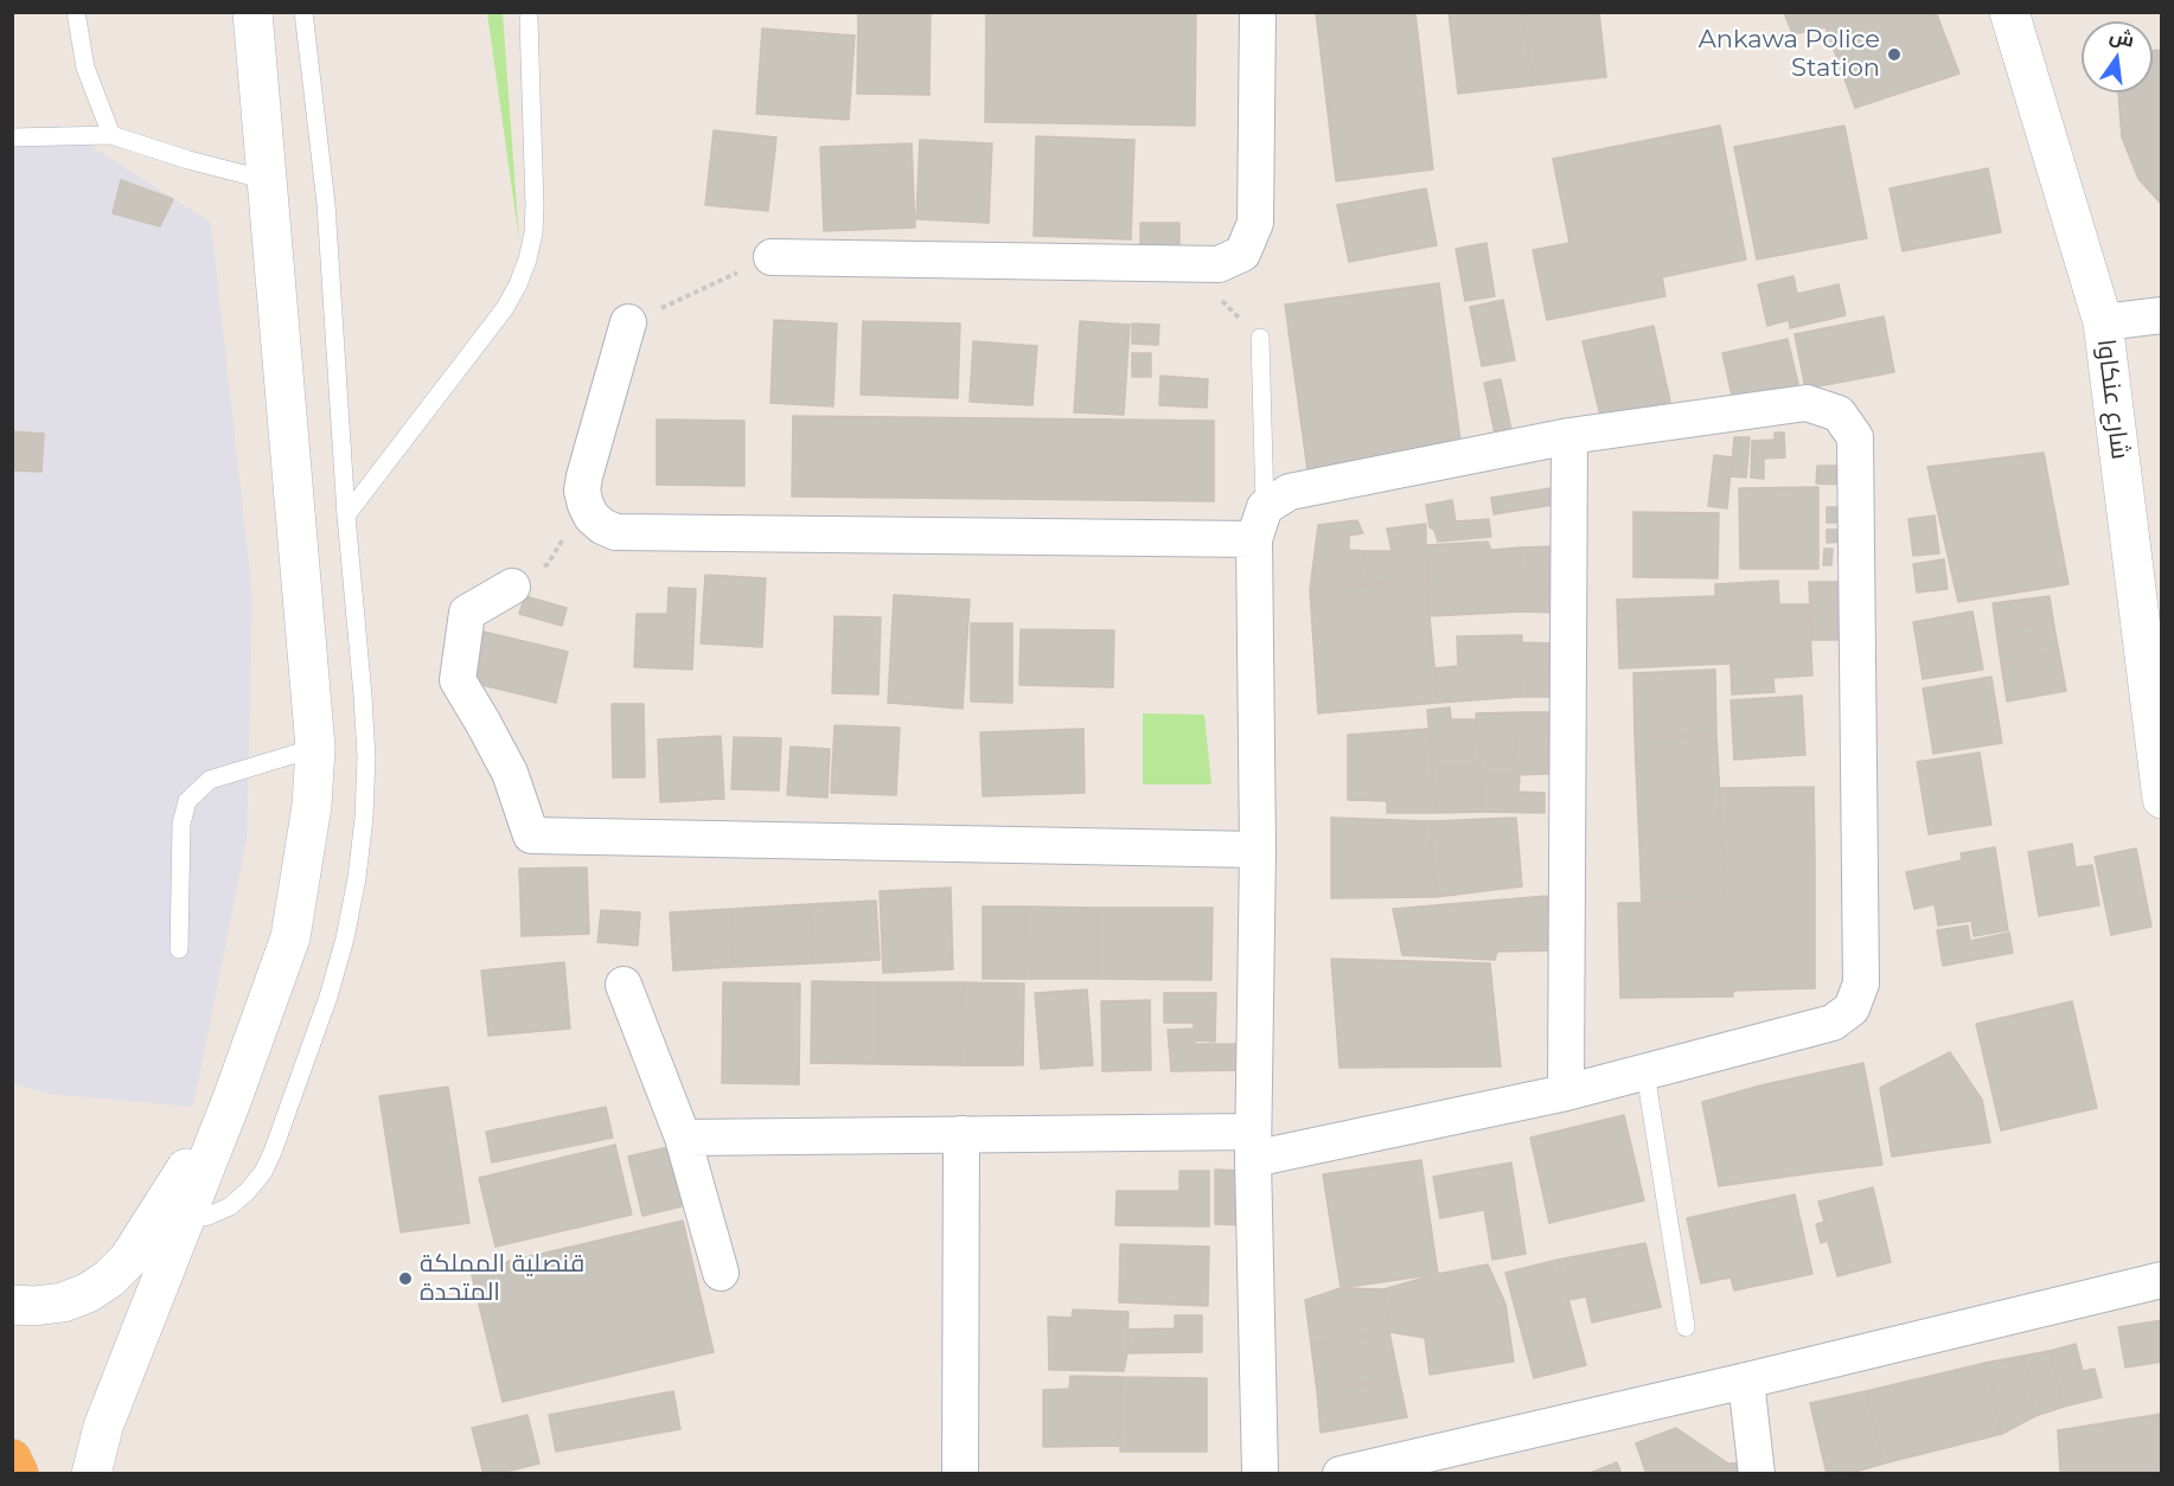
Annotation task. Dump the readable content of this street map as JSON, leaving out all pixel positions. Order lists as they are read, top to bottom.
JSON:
{
  "streets": {
    "street": ["شارع عنكاوا"]
  },
  "places": ["Ankawa Police Station", "قنصلية المملكة المتحدة"],
  "north": "top"
}
